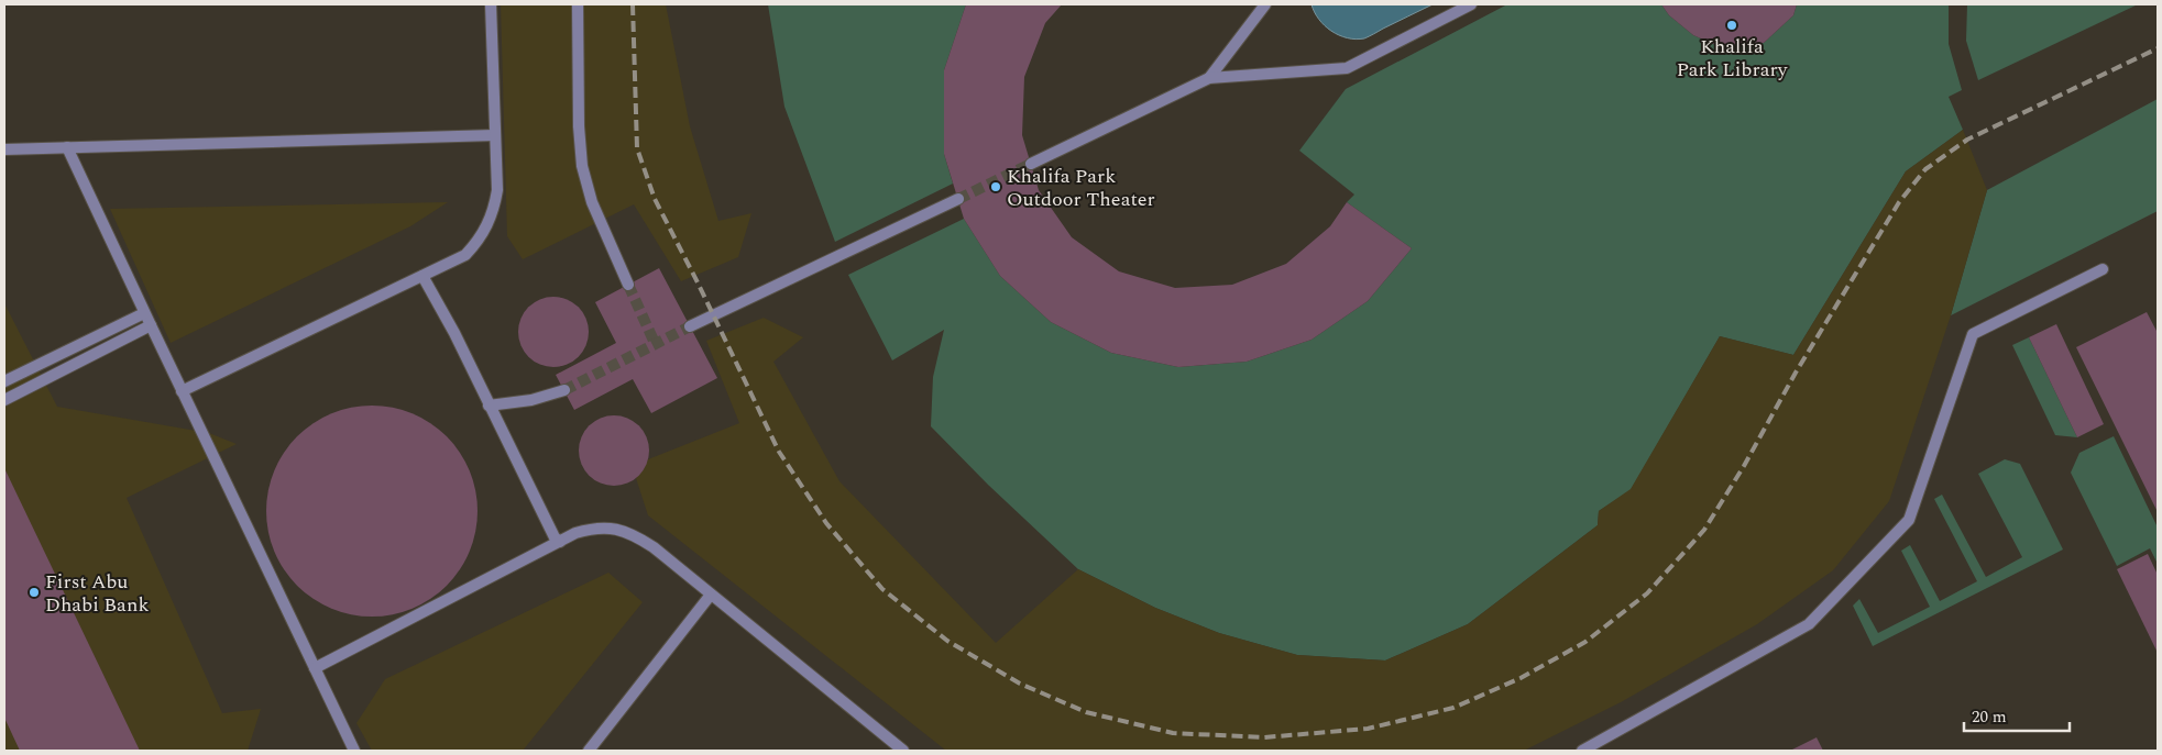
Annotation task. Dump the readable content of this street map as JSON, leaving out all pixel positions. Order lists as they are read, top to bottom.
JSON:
{
  "places": ["Khalifa Park Library", "Khalifa Park Outdoor Theater", "First Abu Dhabi Bank"],
  "scale_bar": "20 m"
}
